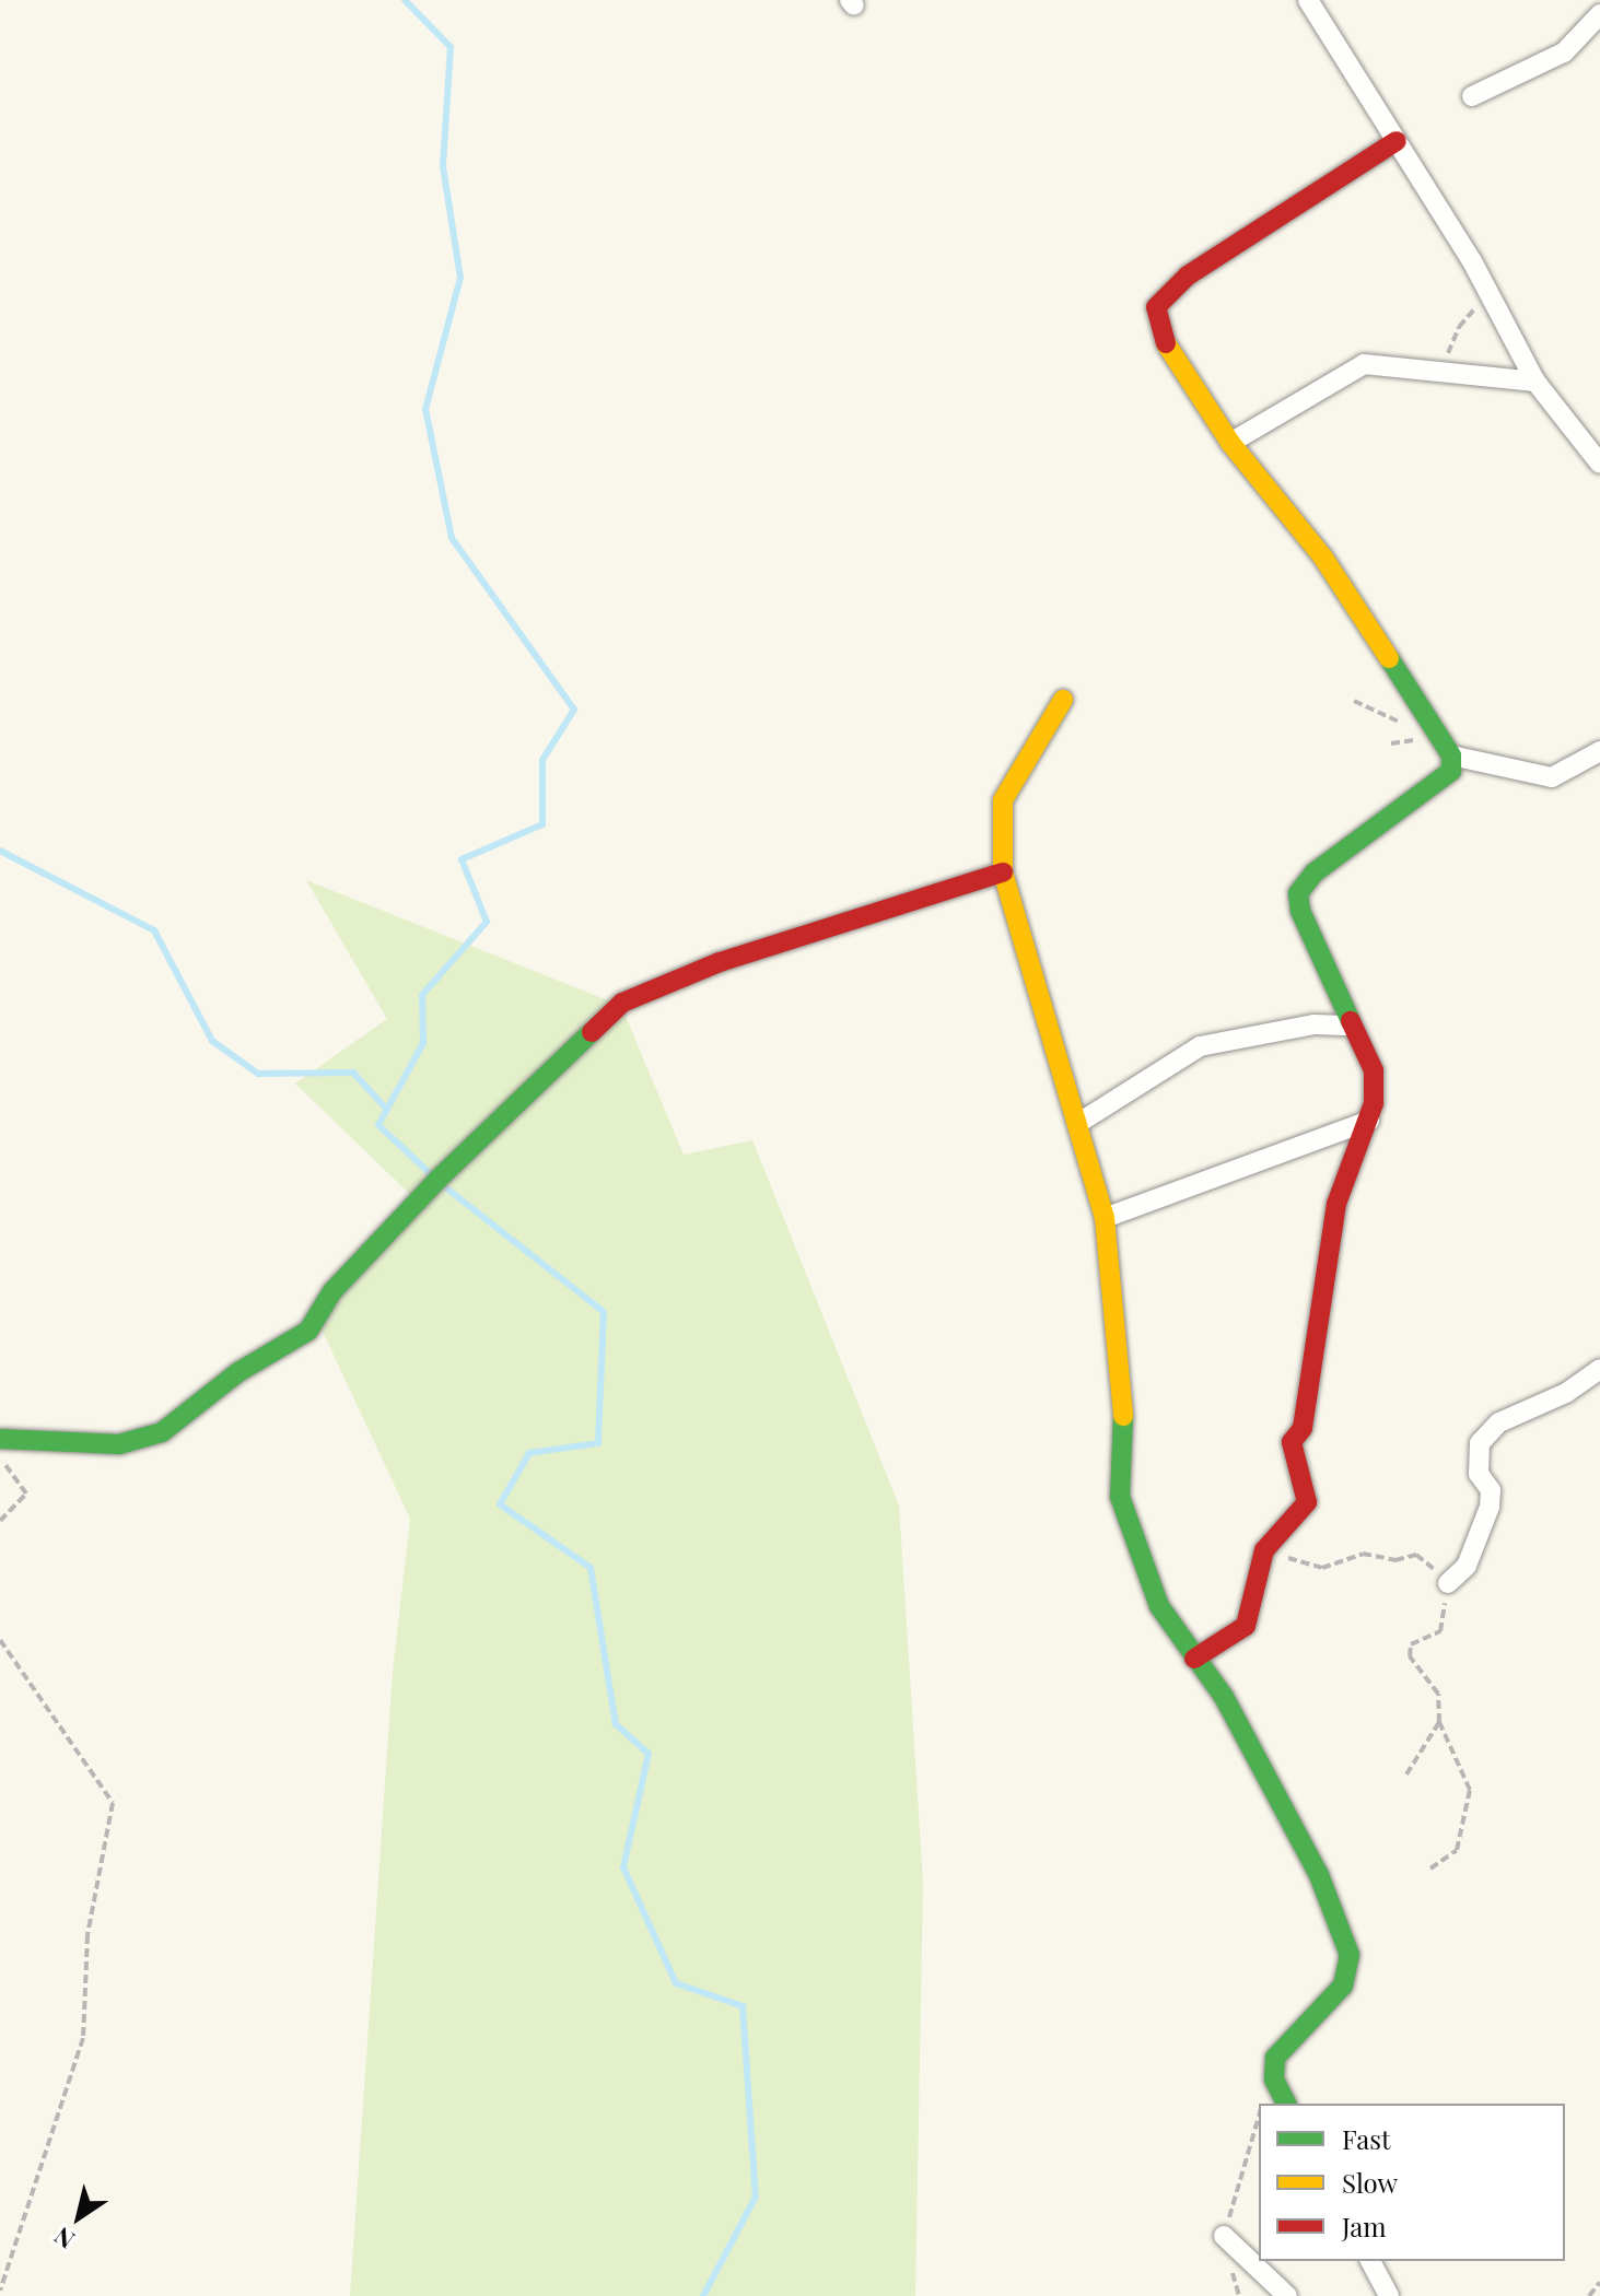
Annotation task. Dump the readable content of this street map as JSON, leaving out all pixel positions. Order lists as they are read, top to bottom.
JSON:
{
  "legend": ["Fast", "Slow", "Jam"],
  "north": "bottom left"
}
